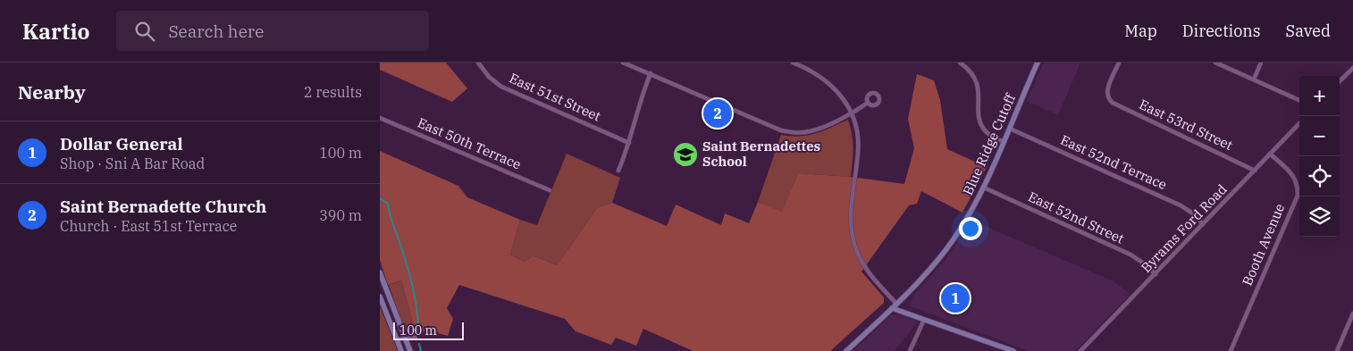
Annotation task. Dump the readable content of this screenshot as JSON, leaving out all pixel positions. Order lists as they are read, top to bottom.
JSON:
{
  "streets": {
    "main road": ["Blue Ridge Cutoff"],
    "street": [
      "East 51st Street",
      "East 53rd Street",
      "East 50th Terrace",
      "East 52nd Terrace",
      "East 52nd Street",
      "Byrams Ford Road",
      "Booth Avenue"
    ]
  },
  "crossings": [
    ["East 53rd Street", "Byrams Ford Road"],
    ["Blue Ridge Cutoff", "East 52nd Terrace"],
    ["Blue Ridge Cutoff", "East 52nd Street"],
    ["East 52nd Terrace", "Byrams Ford Road"],
    ["East 52nd Street", "Byrams Ford Road"],
    ["Byrams Ford Road", "Booth Avenue"]
  ],
  "places": {
    "school or university": ["Saint Bernadettes School"]
  },
  "scale_bar": "100 m",
  "page": {
    "header": "Kartio",
    "search": "Search here",
    "nav": ["Map", "Directions", "Saved"],
    "heading": ["Nearby", "2 results"],
    "map_buttons": ["+", "−"],
    "pins": ["2", "1"],
    "list": [
      {
        "mark": "1",
        "name": "Dollar General",
        "note": "Shop · Sni A Bar Road",
        "value": "100 m"
      },
      {
        "mark": "2",
        "name": "Saint Bernadette Church",
        "note": "Church · East 51st Terrace",
        "value": "390 m"
      }
    ],
    "scale": "100 m"
  }
}
